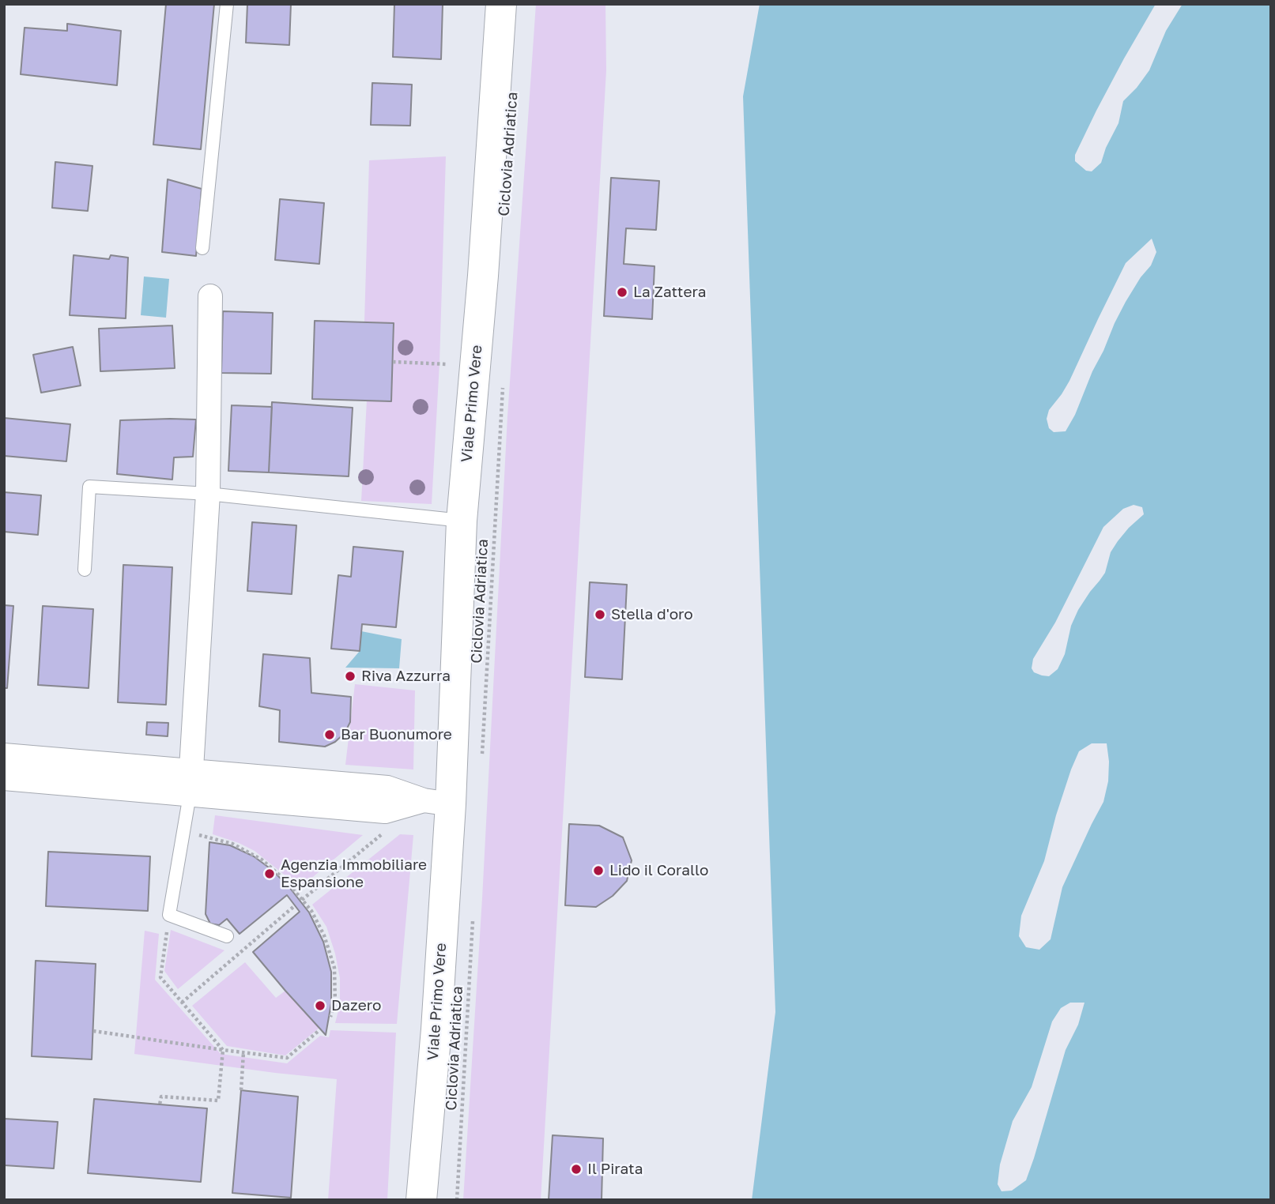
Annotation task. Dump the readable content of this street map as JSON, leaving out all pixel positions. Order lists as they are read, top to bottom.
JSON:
{
  "streets": {
    "street": ["Viale Primo Vere"],
    "path": ["Ciclovia Adriatica"]
  },
  "places": [
    "La Zattera",
    "Stella d'oro",
    "Riva Azzurra",
    "Bar Buonumore",
    "Lido il Corallo",
    "Agenzia Immobiliare Espansione",
    "Dazero",
    "Il Pirata"
  ]
}
